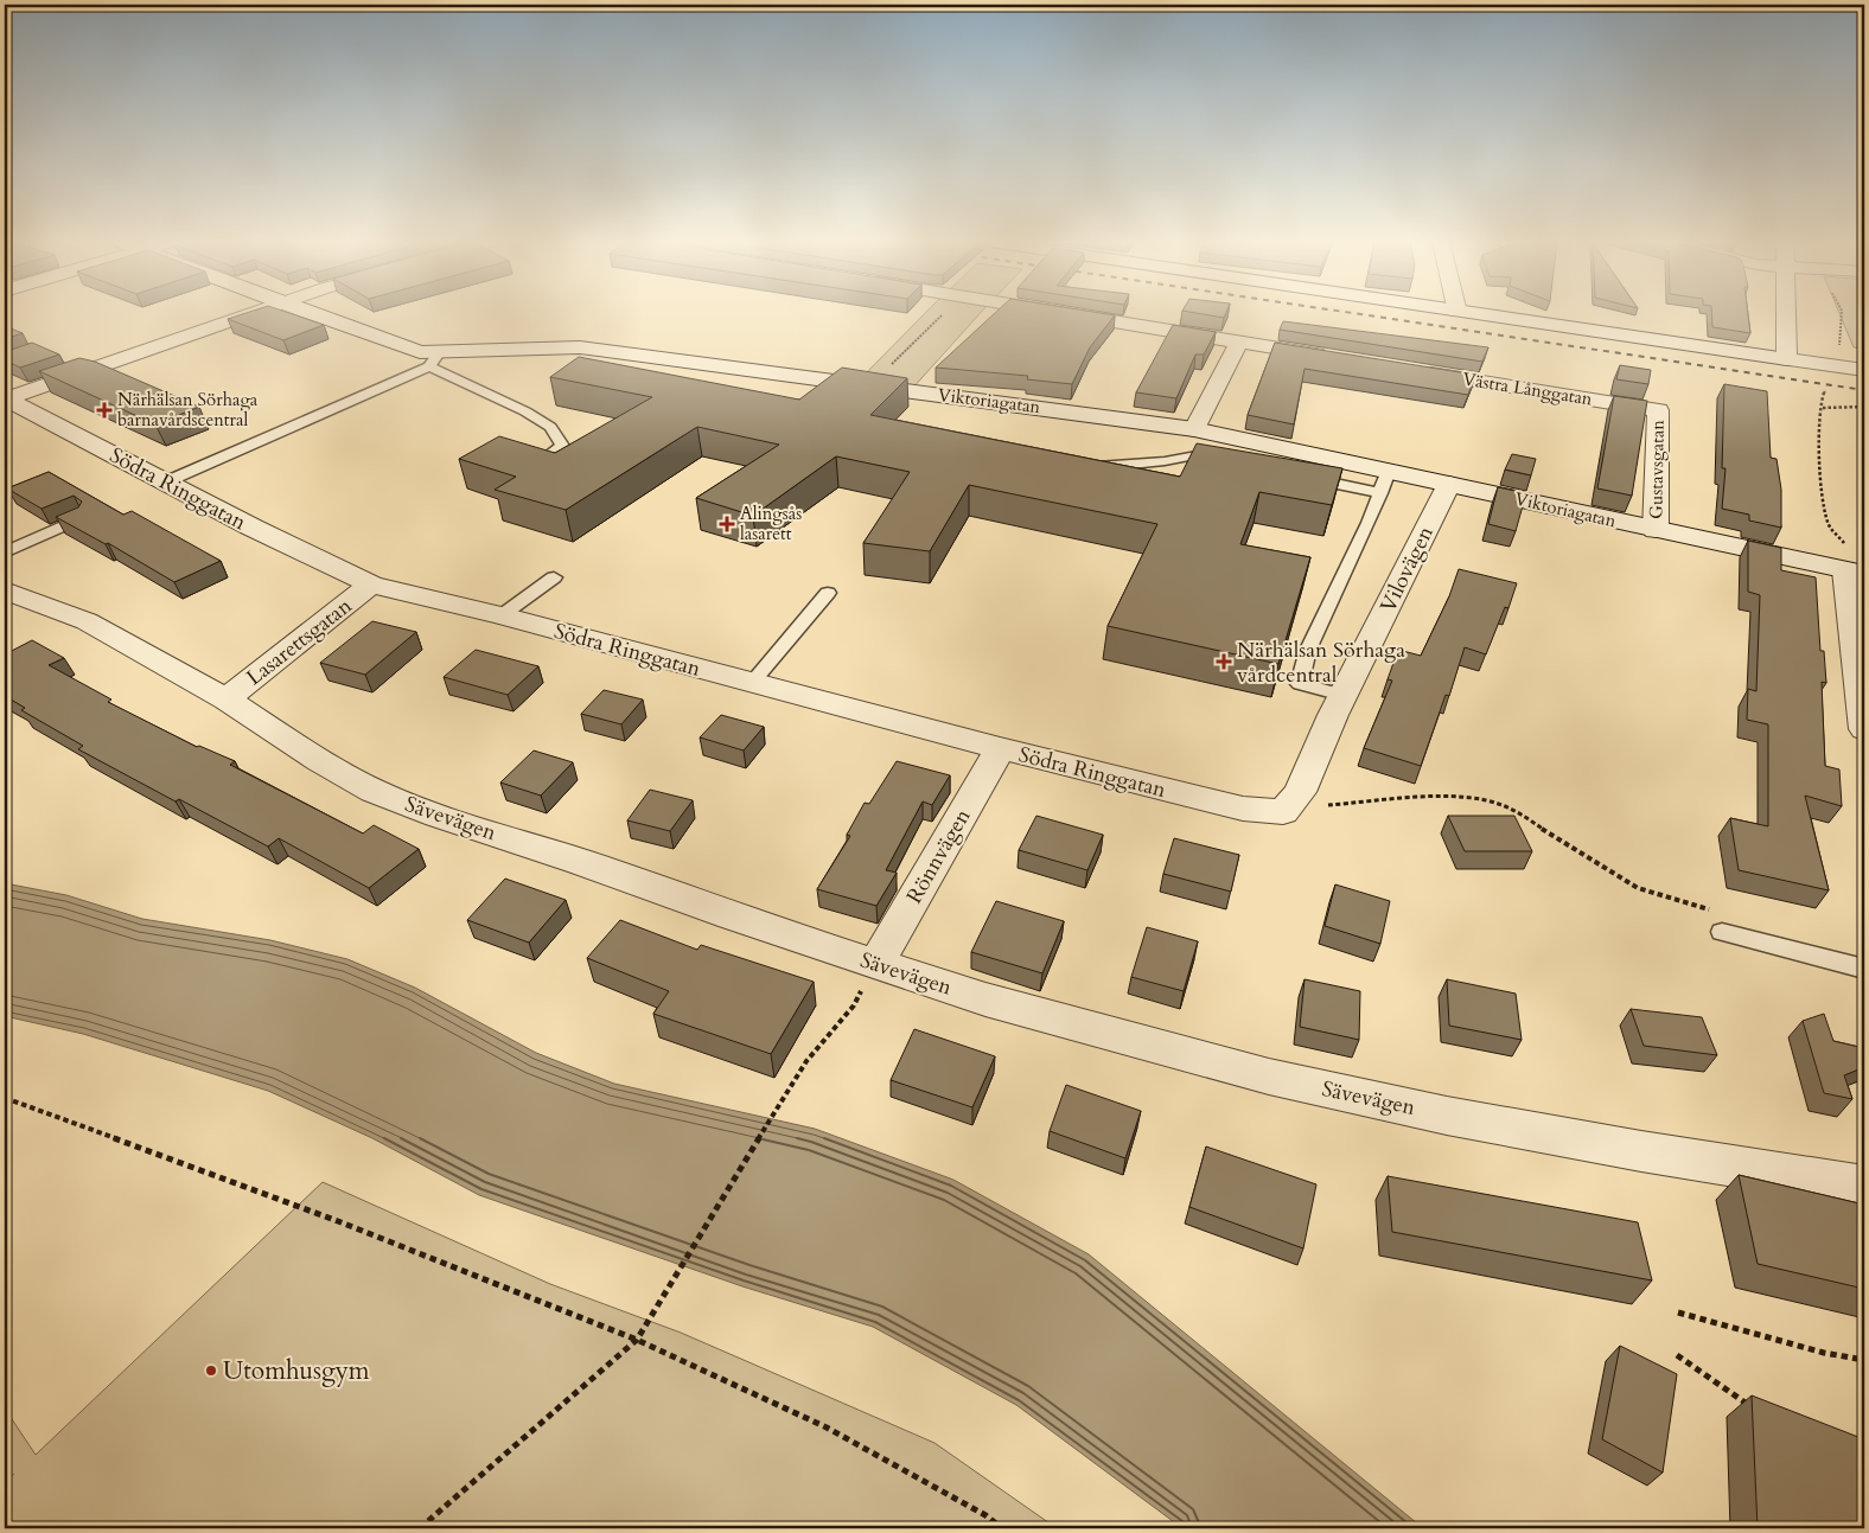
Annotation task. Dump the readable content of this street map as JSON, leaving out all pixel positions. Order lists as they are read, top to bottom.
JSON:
{
  "streets": {
    "street": [
      "Västra Långgatan",
      "Viktoriagatan",
      "Gustavsgatan",
      "Södra Ringgatan",
      "Vilovägen",
      "Lasarettsgatan",
      "Sävevägen",
      "Rönnvägen"
    ]
  },
  "crossings": [
    ["Västra Långgatan", "Gustavsgatan"],
    ["Viktoriagatan", "Gustavsgatan"],
    ["Viktoriagatan", "Vilovägen"],
    ["Södra Ringgatan", "Vilovägen"],
    ["Södra Ringgatan", "Lasarettsgatan"],
    ["Södra Ringgatan", "Rönnvägen"],
    ["Lasarettsgatan", "Sävevägen"],
    ["Sävevägen", "Rönnvägen"]
  ],
  "places": {
    "health": ["Närhälsan Sörhaga barnavårdscentral", "Alingsås lasarett", "Närhälsan Sörhaga vårdcentral"],
    "other": ["Utomhusgym"]
  }
}
